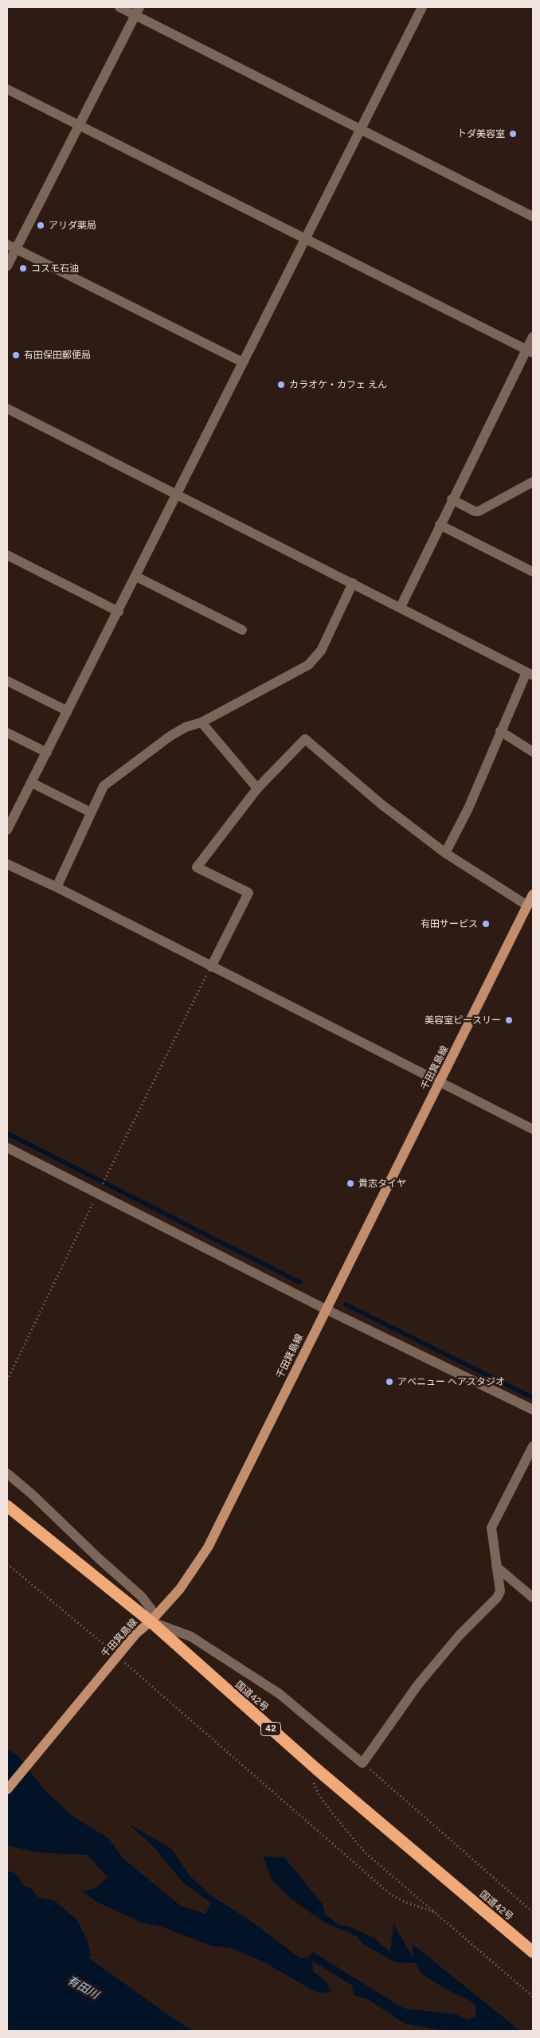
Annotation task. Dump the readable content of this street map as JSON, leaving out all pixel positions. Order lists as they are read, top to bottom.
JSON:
{
  "streets": {
    "highway": ["国道42号", "42"],
    "main road": ["千田箕島線"]
  },
  "crossings": [
    ["千田箕島線", "国道42号"]
  ],
  "water": ["有田川"],
  "places": [
    "トダ美容室",
    "アリダ薬局",
    "コスモ石油",
    "有田保田郵便局",
    "カラオケ・カフェ えん",
    "有田サービス",
    "美容室ピースリー",
    "貴志タイヤ",
    "アベニュー ヘアスタジオ"
  ]
}
